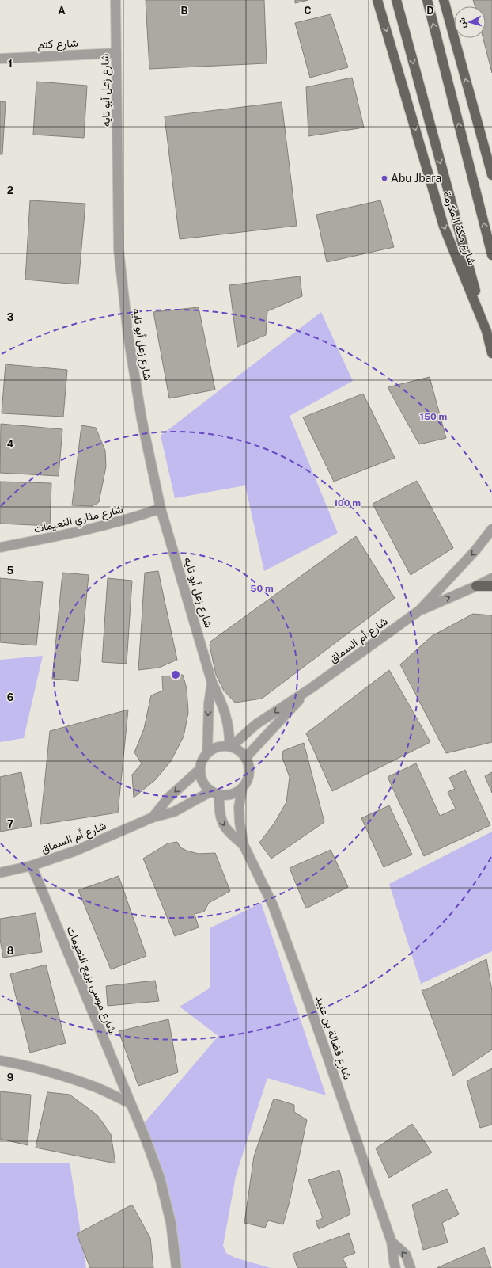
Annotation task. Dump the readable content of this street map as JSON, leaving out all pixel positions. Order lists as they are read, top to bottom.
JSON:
{
  "streets": {
    "main road": ["شارع مكة المكرمة"],
    "street": [
      "شارع كتم",
      "شارع زعل أبو تايه",
      "شارع مثاري النعيمات",
      "شارع أم السماق",
      "شارع موسى بزيع النعيمات",
      "شارع فضالة بن عبيد"
    ]
  },
  "crossings": [
    ["شارع كتم", "شارع زعل أبو تايه"],
    ["شارع زعل أبو تايه", "شارع مثاري النعيمات"],
    ["شارع زعل أبو تايه", "شارع أم السماق"],
    ["شارع زعل أبو تايه", "شارع فضالة بن عبيد"],
    ["شارع أم السماق", "شارع موسى بزيع النعيمات"],
    ["شارع أم السماق", "شارع فضالة بن عبيد"]
  ],
  "places": ["Abu Jbara"],
  "north": "left",
  "grid": {
    "columns": [
      "A",
      "B",
      "C",
      "D"
    ],
    "rows": [
      "1",
      "2",
      "3",
      "4",
      "5",
      "6",
      "7",
      "8",
      "9"
    ]
  },
  "rings": ["150 m", "100 m", "50 m"]
}
